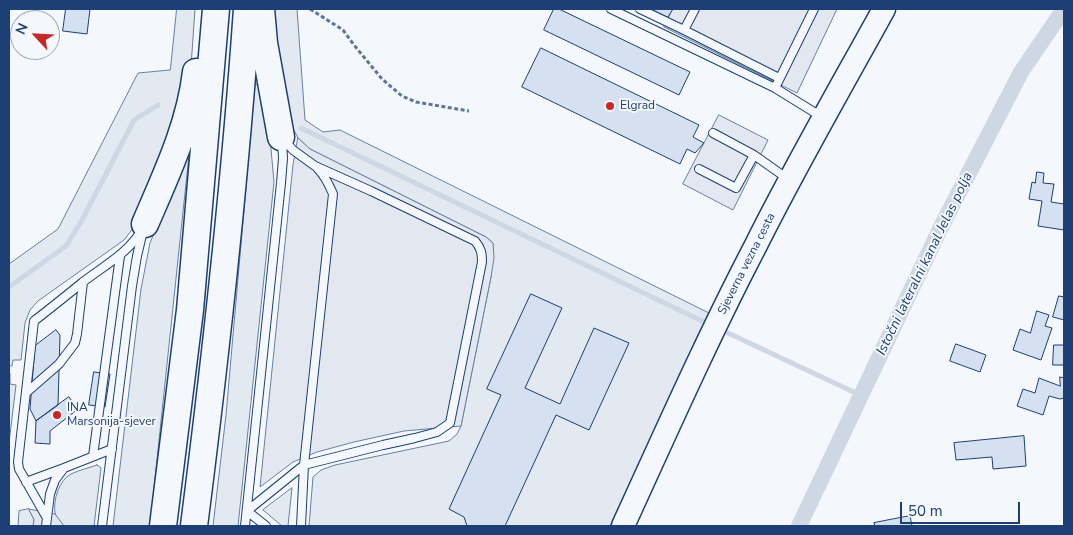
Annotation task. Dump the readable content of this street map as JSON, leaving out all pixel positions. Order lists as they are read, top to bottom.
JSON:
{
  "streets": {
    "main road": ["Sjeverna vezna cesta"]
  },
  "water": ["Istočni lateralni kanal Jelas polja"],
  "places": ["Elgrad", "INA Marsonija-sjever"],
  "scale_bar": "50 m",
  "north": "top left"
}
